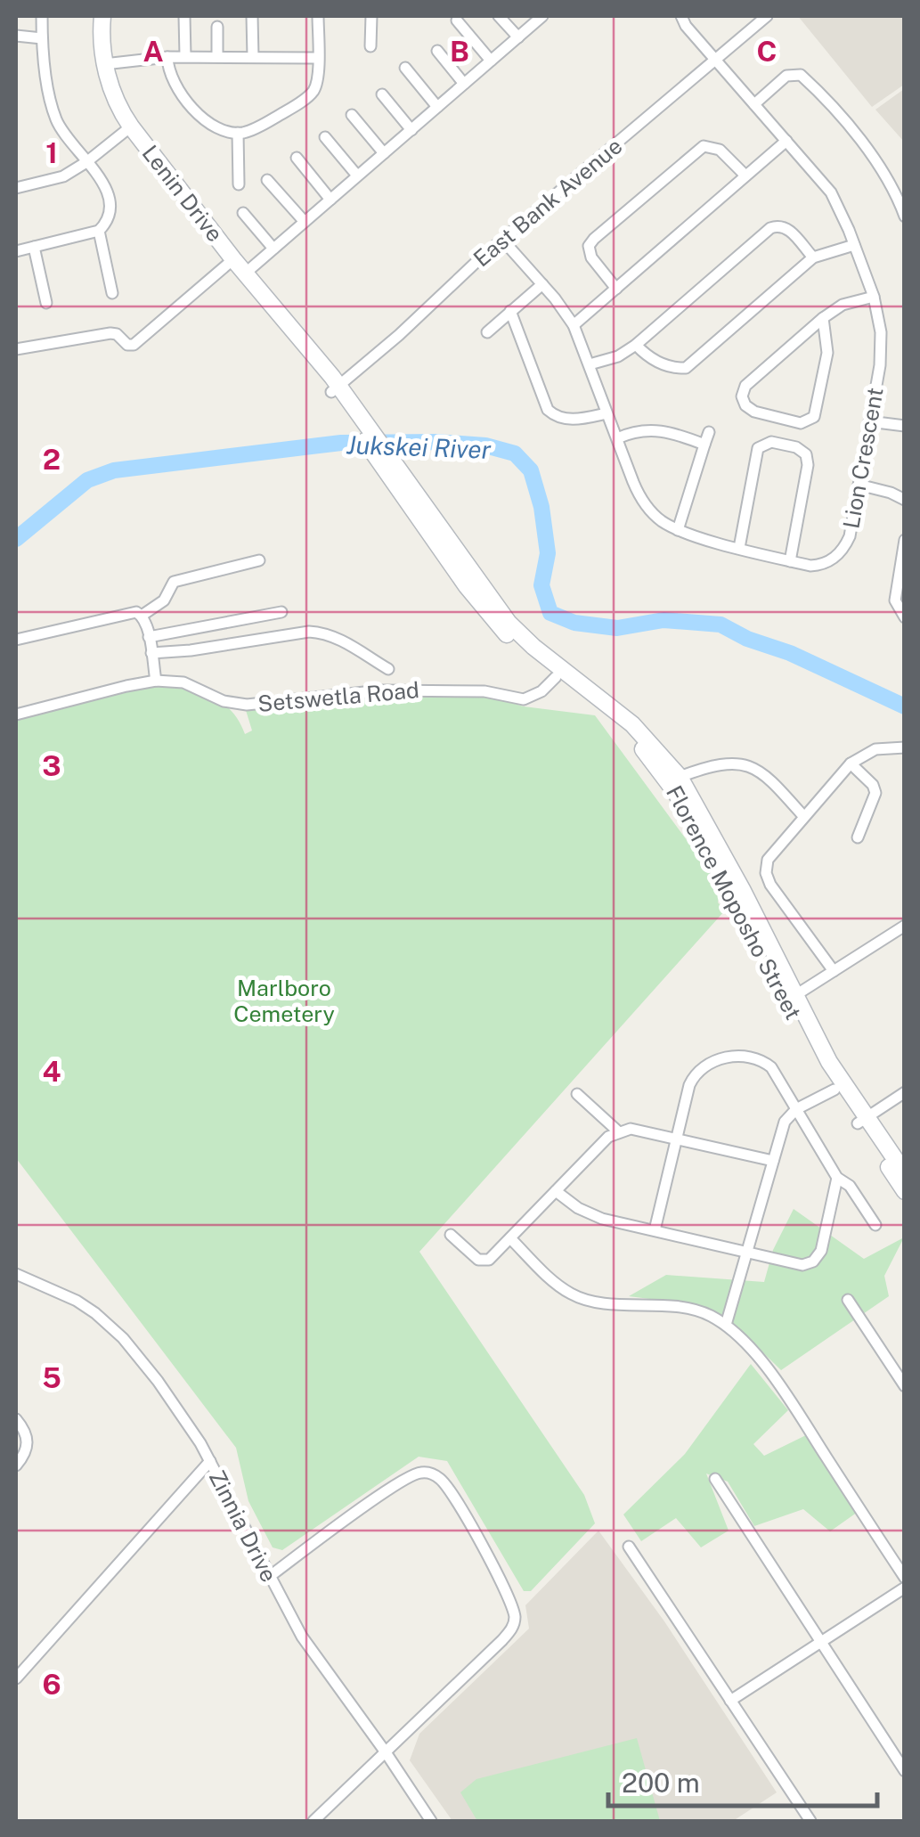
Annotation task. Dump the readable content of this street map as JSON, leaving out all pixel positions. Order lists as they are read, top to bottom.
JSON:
{
  "streets": {
    "street": [
      "Lenin Drive",
      "East Bank Avenue",
      "Lion Crescent",
      "Setswetla Road",
      "Florence Moposho Street",
      "Zinnia Drive"
    ]
  },
  "crossings": [
    ["Lenin Drive", "East Bank Avenue"],
    ["Lenin Drive", "Florence Moposho Street"],
    ["East Bank Avenue", "Lion Crescent"],
    ["East Bank Avenue", "Florence Moposho Street"],
    ["Setswetla Road", "Florence Moposho Street"]
  ],
  "water": ["Jukskei River"],
  "parks": ["Marlboro Cemetery"],
  "scale_bar": "200 m",
  "grid": {
    "columns": ["A", "B", "C"],
    "rows": [
      "1",
      "2",
      "3",
      "4",
      "5",
      "6"
    ]
  }
}
